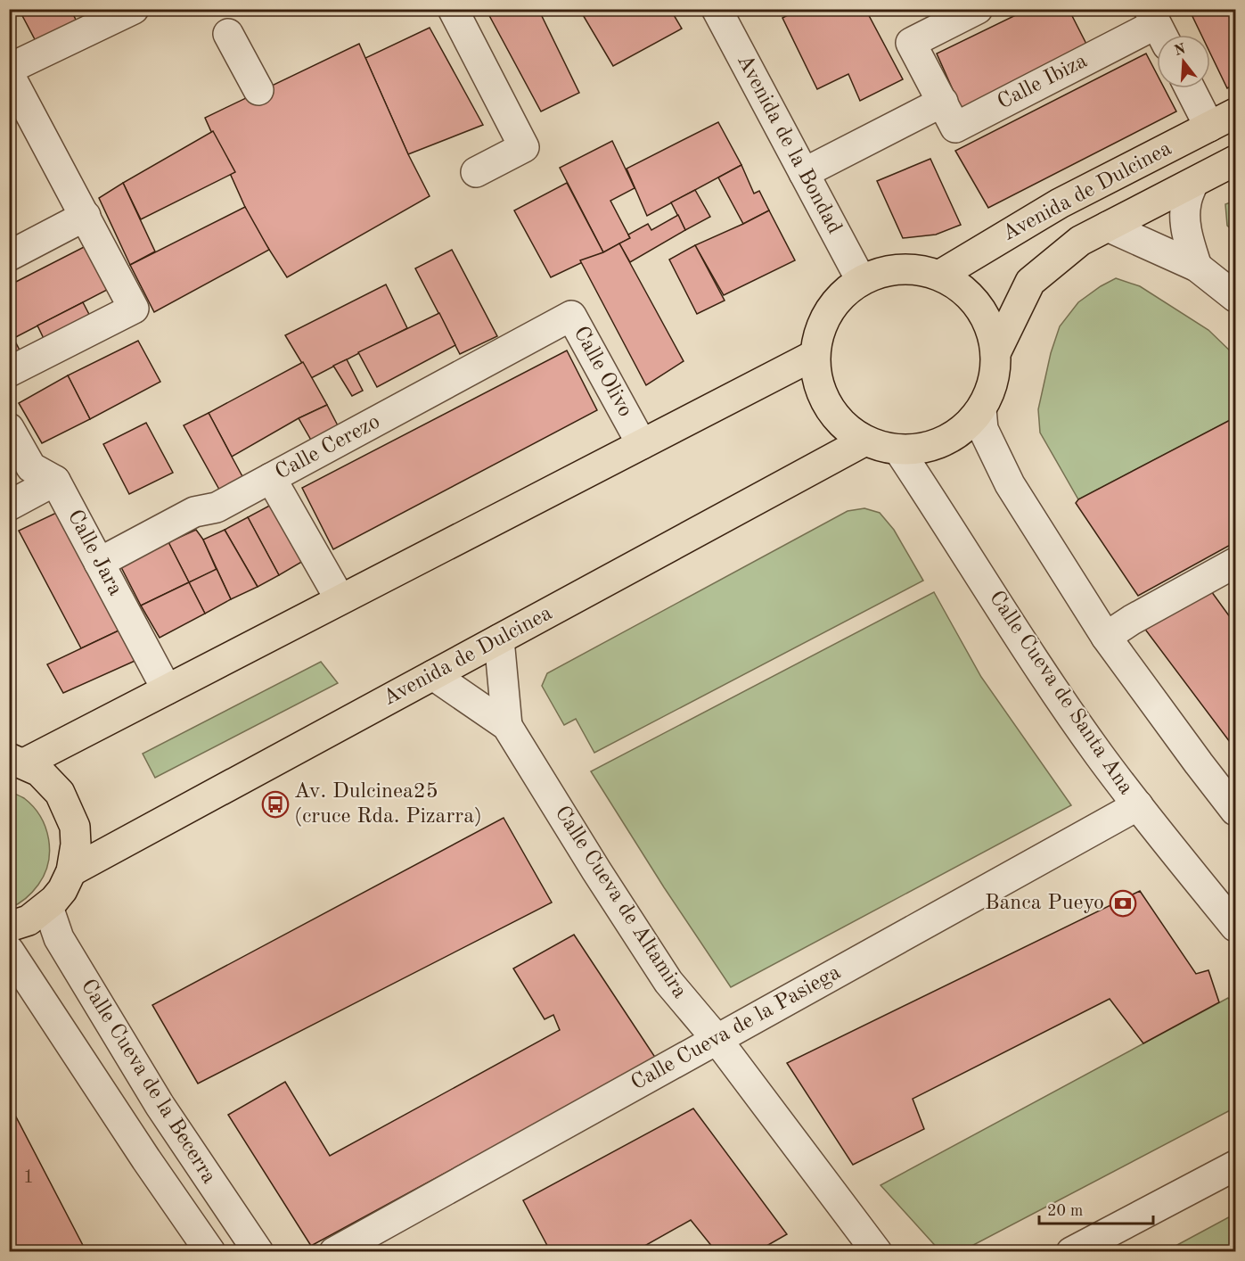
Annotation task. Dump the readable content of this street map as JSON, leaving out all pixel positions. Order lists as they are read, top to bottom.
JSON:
{
  "streets": {
    "main road": ["Avenida de Dulcinea"],
    "street": [
      "Calle Ibiza",
      "Avenida de la Bondad",
      "Calle Olivo",
      "Calle Cerezo",
      "Calle Jara",
      "Calle Cueva de Santa Ana",
      "Calle Cueva de Altamira",
      "Calle Cueva de la Pasiega",
      "Calle Cueva de la Becerra"
    ]
  },
  "crossings": [
    ["Avenida de la Bondad", "Avenida de Dulcinea"],
    ["Avenida de la Bondad", "Calle Cueva de Santa Ana"],
    ["Avenida de Dulcinea", "Calle Cueva de Santa Ana"],
    ["Calle Olivo", "Calle Cerezo"],
    ["Calle Cerezo", "Calle Jara"],
    ["Calle Cueva de Santa Ana", "Calle Cueva de la Pasiega"],
    ["Calle Cueva de Altamira", "Calle Cueva de la Pasiega"]
  ],
  "places": {
    "bus stop": ["Av. Dulcinea25 (cruce Rda. Pizarra)"],
    "bank": ["Banca Pueyo"]
  },
  "house_numbers": ["1"],
  "scale_bar": "20 m",
  "north": "top"
}
